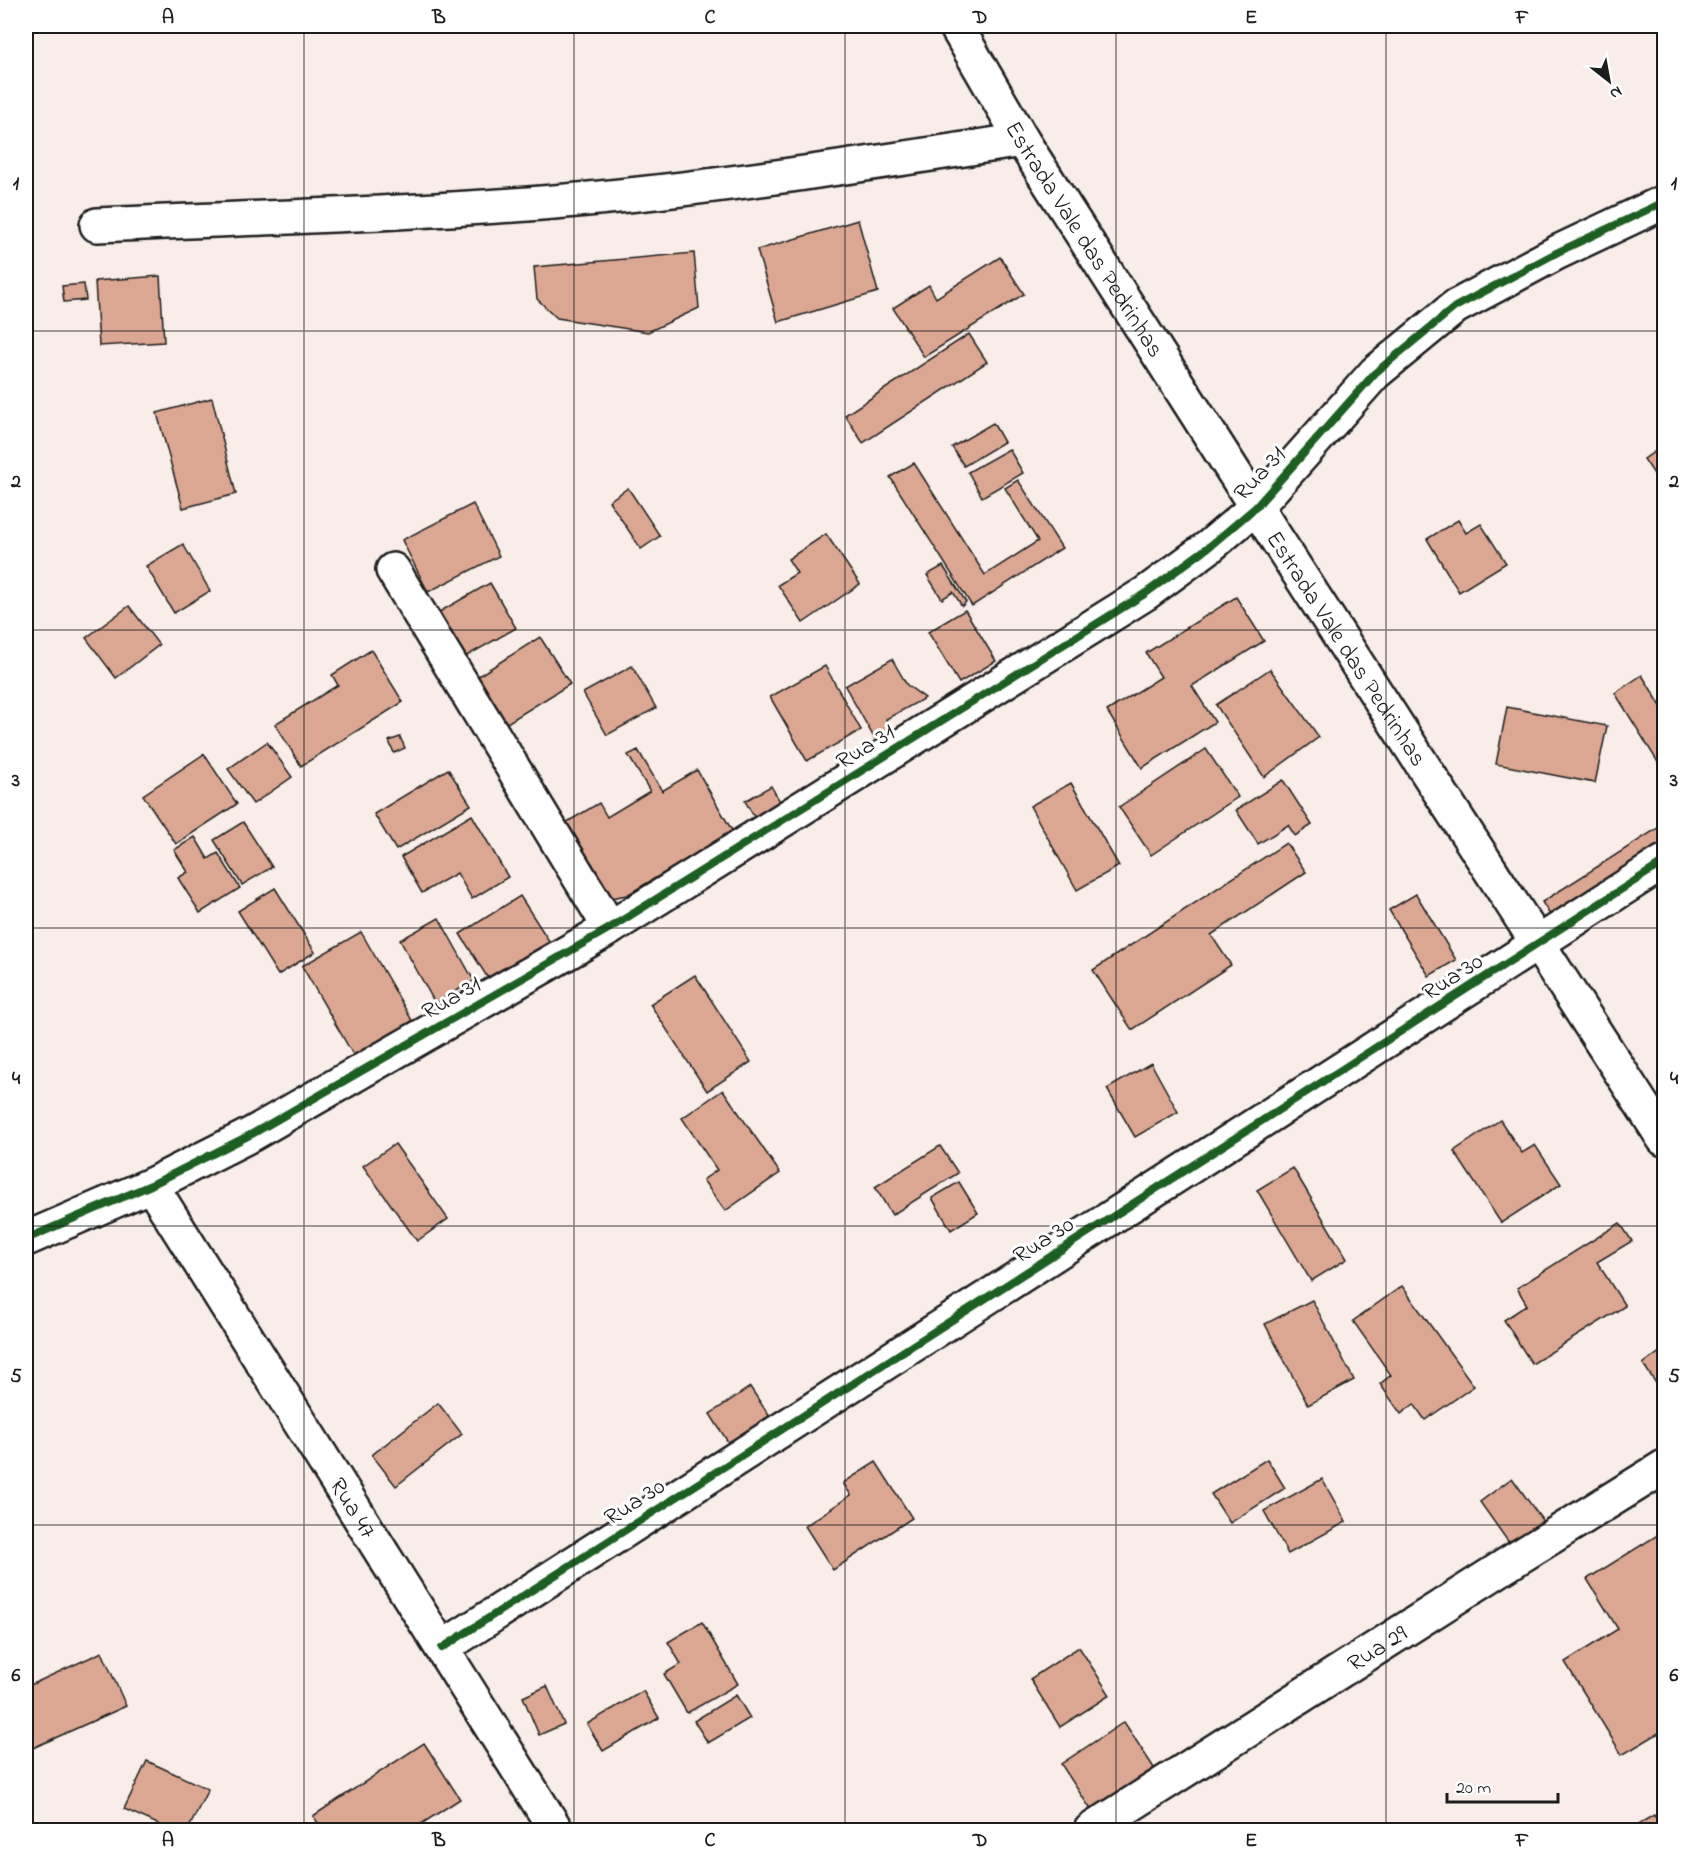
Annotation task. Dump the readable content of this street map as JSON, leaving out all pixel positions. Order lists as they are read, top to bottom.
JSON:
{
  "streets": {
    "street": [
      "Estrada Vale das Pedrinhas",
      "Rua 31",
      "Rua 30",
      "Rua 47",
      "Rua 29"
    ]
  },
  "crossings": [
    ["Estrada Vale das Pedrinhas", "Rua 31"],
    ["Estrada Vale das Pedrinhas", "Rua 30"],
    ["Rua 31", "Rua 47"],
    ["Rua 30", "Rua 47"]
  ],
  "scale_bar": "20 m",
  "north": "bottom right",
  "grid": {
    "columns": [
      "A",
      "B",
      "C",
      "D",
      "E",
      "F"
    ],
    "rows": [
      "1",
      "2",
      "3",
      "4",
      "5",
      "6"
    ]
  }
}
